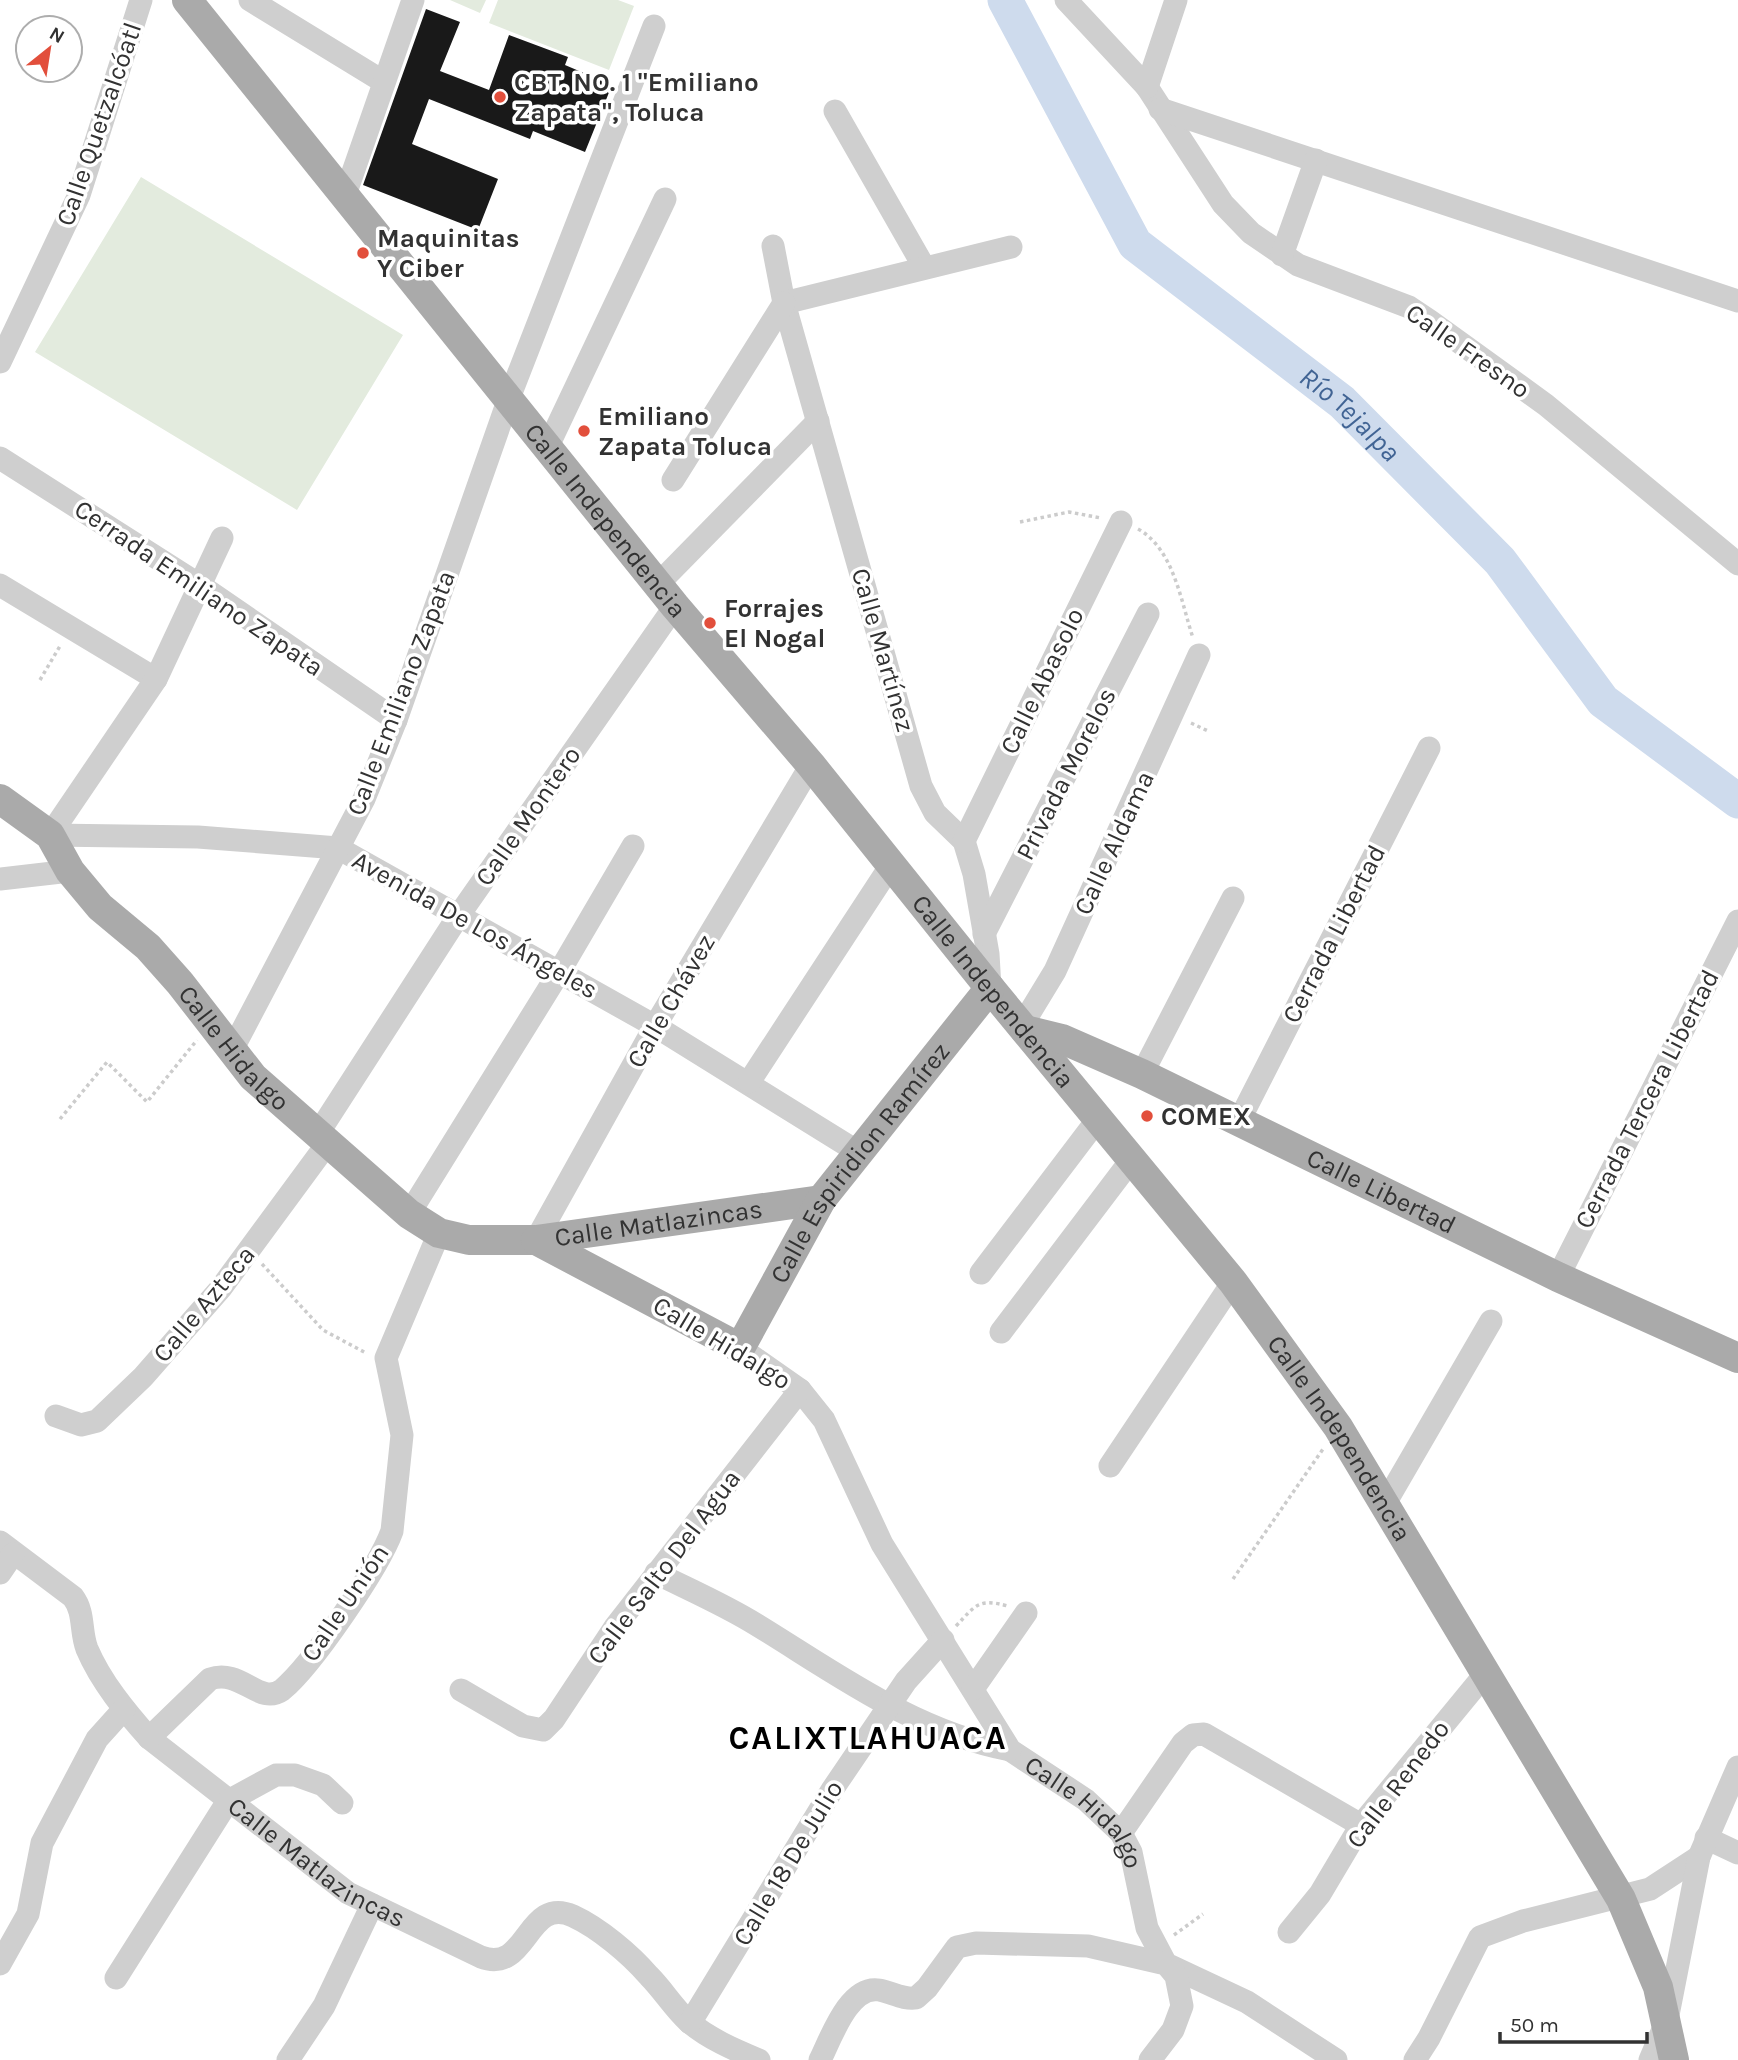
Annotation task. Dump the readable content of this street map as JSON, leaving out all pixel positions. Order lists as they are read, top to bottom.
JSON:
{
  "streets": {
    "main road": [
      "Calle Independencia",
      "Calle Hidalgo",
      "Calle Espiridion Ramírez",
      "Calle Libertad",
      "Calle Matlazincas"
    ],
    "street": [
      "Calle Quetzalcóatl",
      "Calle Fresno",
      "Cerrada Emiliano Zapata",
      "Calle Martínez",
      "Calle Abasolo",
      "Calle Emiliano Zapata",
      "Privada Morelos",
      "Calle Montero",
      "Calle Aldama",
      "Avenida De Los Ángeles",
      "Cerrada Libertad",
      "Calle Chávez",
      "Cerrada Tercera Libertad",
      "Calle Azteca",
      "Calle Salto Del Agua",
      "Calle Unión",
      "Calle Renedo",
      "Calle 18 De Julio"
    ]
  },
  "crossings": [
    ["Calle Independencia", "Calle Martínez"],
    ["Calle Independencia", "Calle Emiliano Zapata"],
    ["Calle Independencia", "Calle Montero"],
    ["Calle Independencia", "Calle Aldama"],
    ["Calle Independencia", "Calle Chávez"],
    ["Calle Independencia", "Calle Espiridion Ramírez"],
    ["Calle Independencia", "Calle Libertad"],
    ["Calle Independencia", "Calle Renedo"],
    ["Cerrada Emiliano Zapata", "Calle Emiliano Zapata"],
    ["Calle Martínez", "Calle Abasolo"],
    ["Calle Martínez", "Privada Morelos"],
    ["Calle Martínez", "Calle Montero"],
    ["Calle Martínez", "Calle Espiridion Ramírez"],
    ["Calle Emiliano Zapata", "Avenida De Los Ángeles"],
    ["Calle Emiliano Zapata", "Calle Hidalgo"],
    ["Calle Montero", "Avenida De Los Ángeles"],
    ["Calle Montero", "Calle Hidalgo"],
    ["Calle Montero", "Calle Azteca"],
    ["Calle Aldama", "Calle Libertad"],
    ["Avenida De Los Ángeles", "Calle Chávez"],
    ["Avenida De Los Ángeles", "Calle Hidalgo"],
    ["Avenida De Los Ángeles", "Calle Espiridion Ramírez"],
    ["Cerrada Libertad", "Calle Libertad"],
    ["Calle Chávez", "Calle Hidalgo"],
    ["Calle Chávez", "Calle Matlazincas"],
    ["Calle Hidalgo", "Calle Espiridion Ramírez"],
    ["Calle Hidalgo", "Calle Matlazincas"],
    ["Calle Hidalgo", "Calle Azteca"],
    ["Calle Hidalgo", "Calle Salto Del Agua"],
    ["Calle Hidalgo", "Calle 18 De Julio"],
    ["Cerrada Tercera Libertad", "Calle Libertad"],
    ["Calle Espiridion Ramírez", "Calle Matlazincas"],
    ["Calle Matlazincas", "Calle Unión"],
    ["Calle Matlazincas", "Calle 18 De Julio"]
  ],
  "districts": ["CALIXTLAHUACA"],
  "water": ["Río Tejalpa"],
  "places": [
    "CBT. NO. 1 \"Emiliano Zapata\", Toluca",
    "Maquinitas Y Ciber",
    "Emiliano Zapata Toluca",
    "Forrajes El Nogal",
    "COMEX"
  ],
  "scale_bar": "50 m",
  "north": "top right"
}
